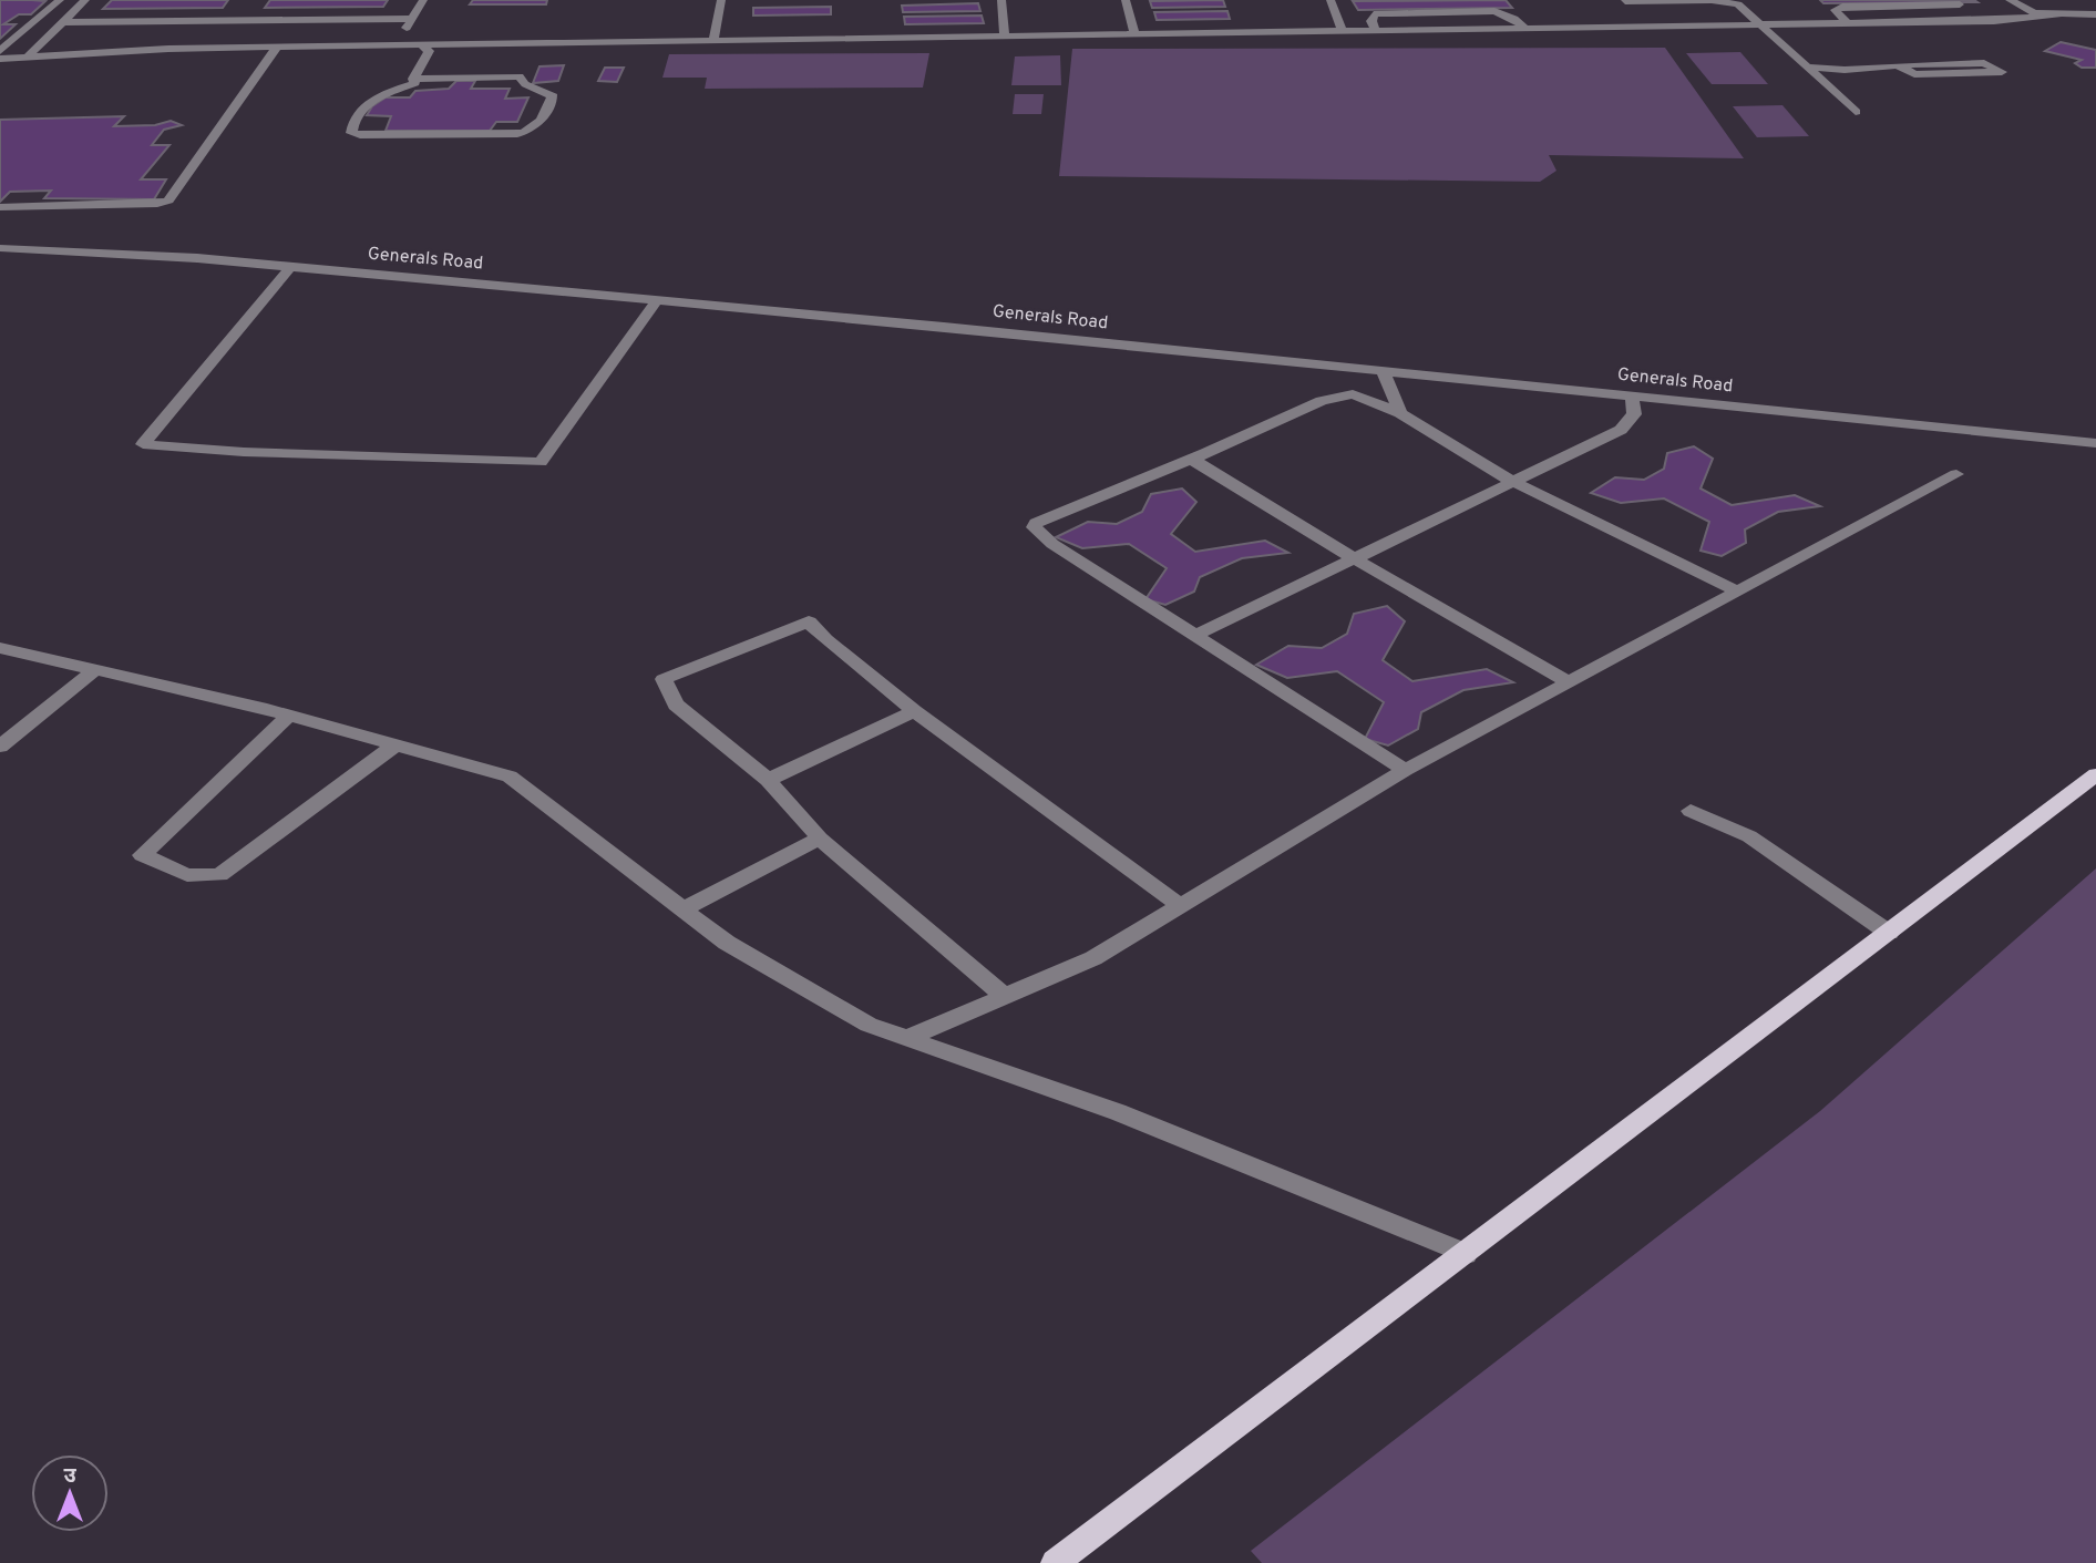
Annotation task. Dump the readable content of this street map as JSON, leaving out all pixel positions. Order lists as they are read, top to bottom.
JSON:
{
  "streets": {
    "street": ["Generals Road"]
  },
  "north": "top"
}
